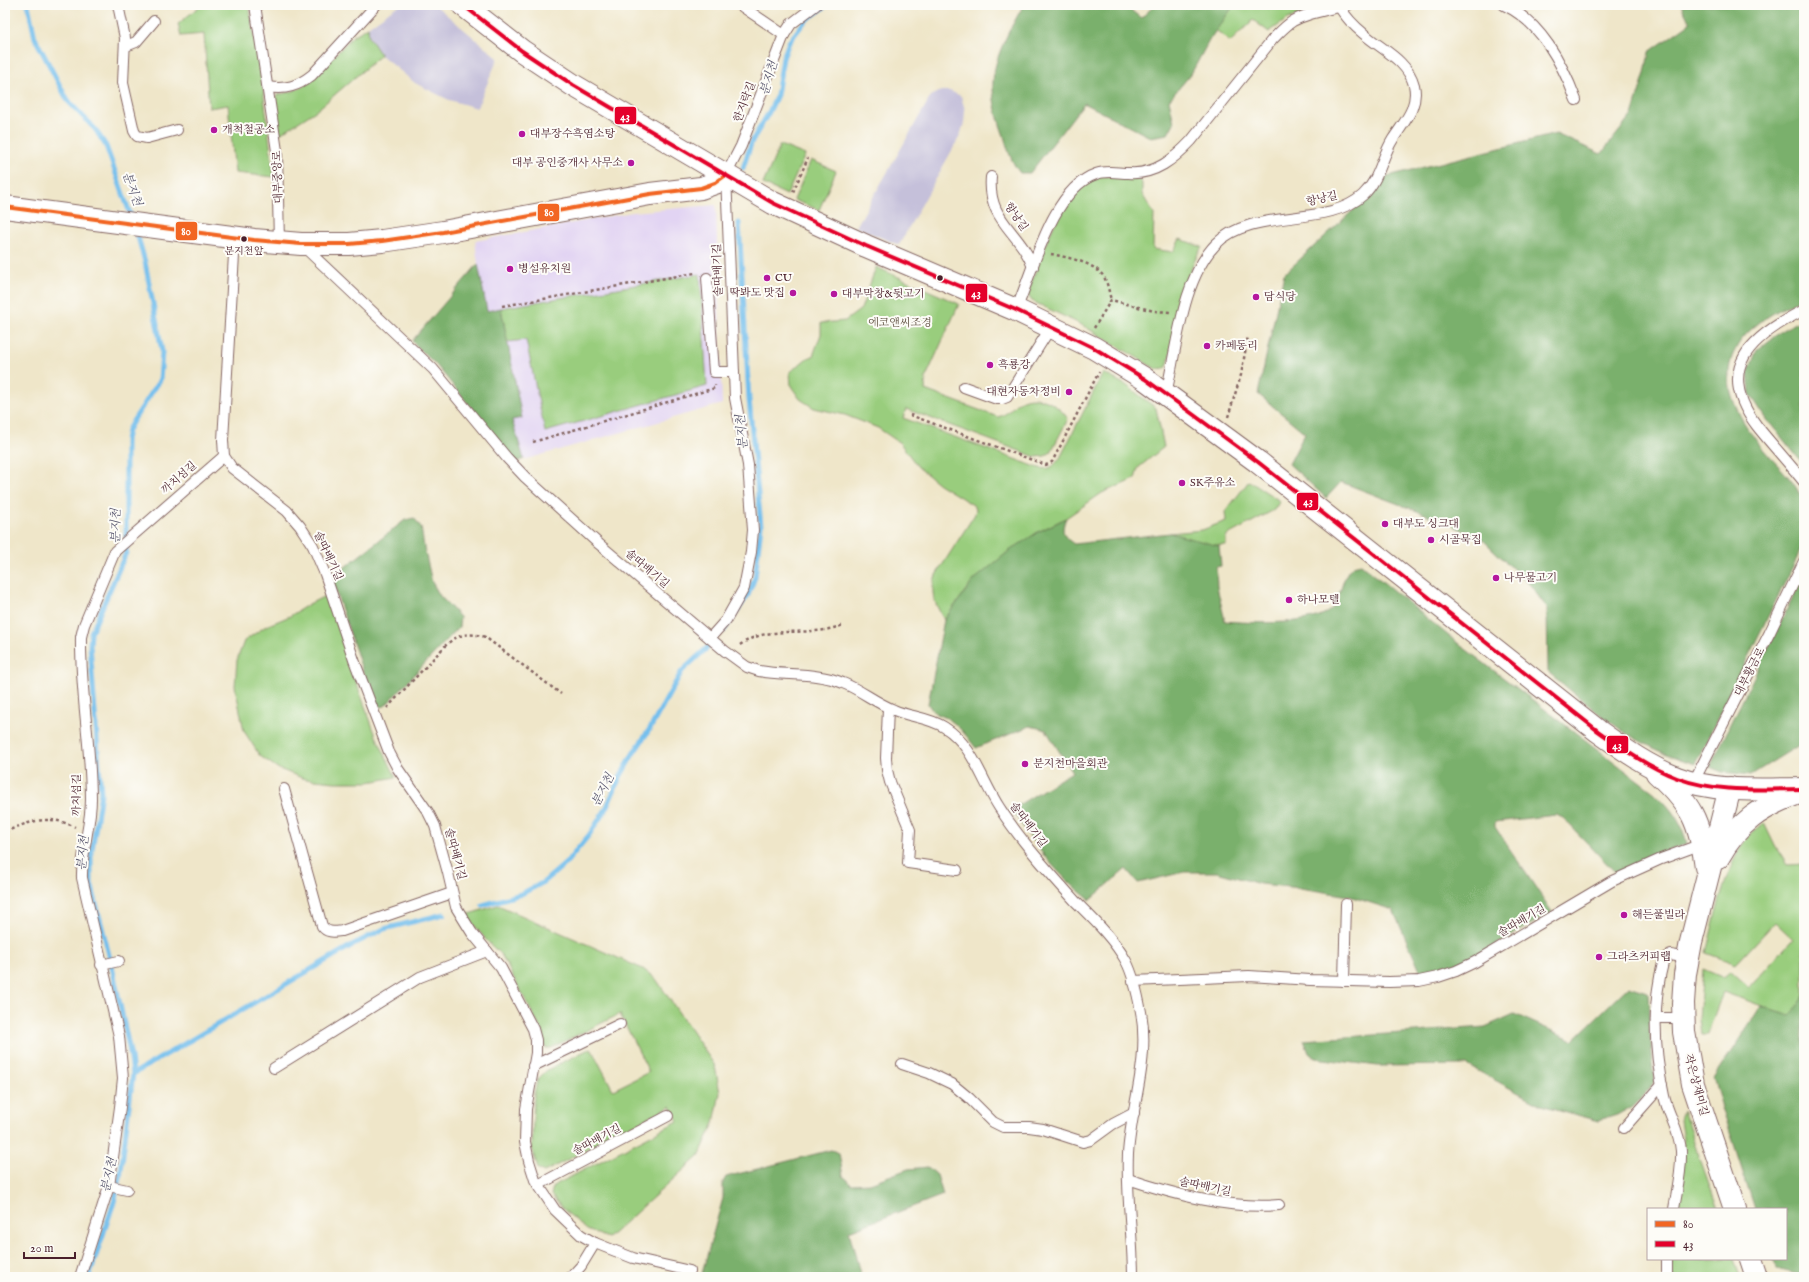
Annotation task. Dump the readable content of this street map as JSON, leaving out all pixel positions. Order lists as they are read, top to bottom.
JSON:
{
  "streets": {
    "main road": ["작은상재미길"],
    "lane": [
      "한지락길",
      "대부중앙로",
      "항낭길",
      "솔따배기길",
      "까치섬길",
      "대부황금로"
    ]
  },
  "crossings": [
    ["한지락길", "솔따배기길"],
    ["솔따배기길", "까치섬길"]
  ],
  "water": ["분지천"],
  "parks": ["에코앤씨조경"],
  "places": [
    "개척철공소",
    "대부장수흑염소탕",
    "대부 공인중개사 사무소",
    "분지천앞",
    "병설유치원",
    "CU",
    "딱봐도 맛집",
    "대부막창&뒷고기",
    "담식당",
    "카페동리",
    "흑룡강",
    "대현자동차정비",
    "SK주유소",
    "대부도 싱크대",
    "시골묵집",
    "나무물고기",
    "하나모텔",
    "분지천마을회관",
    "해든풀빌라",
    "그라츠커피랩"
  ],
  "lines": ["transit line 43", "transit line 80"],
  "legend": ["80", "43"],
  "scale_bar": "20 m"
}
